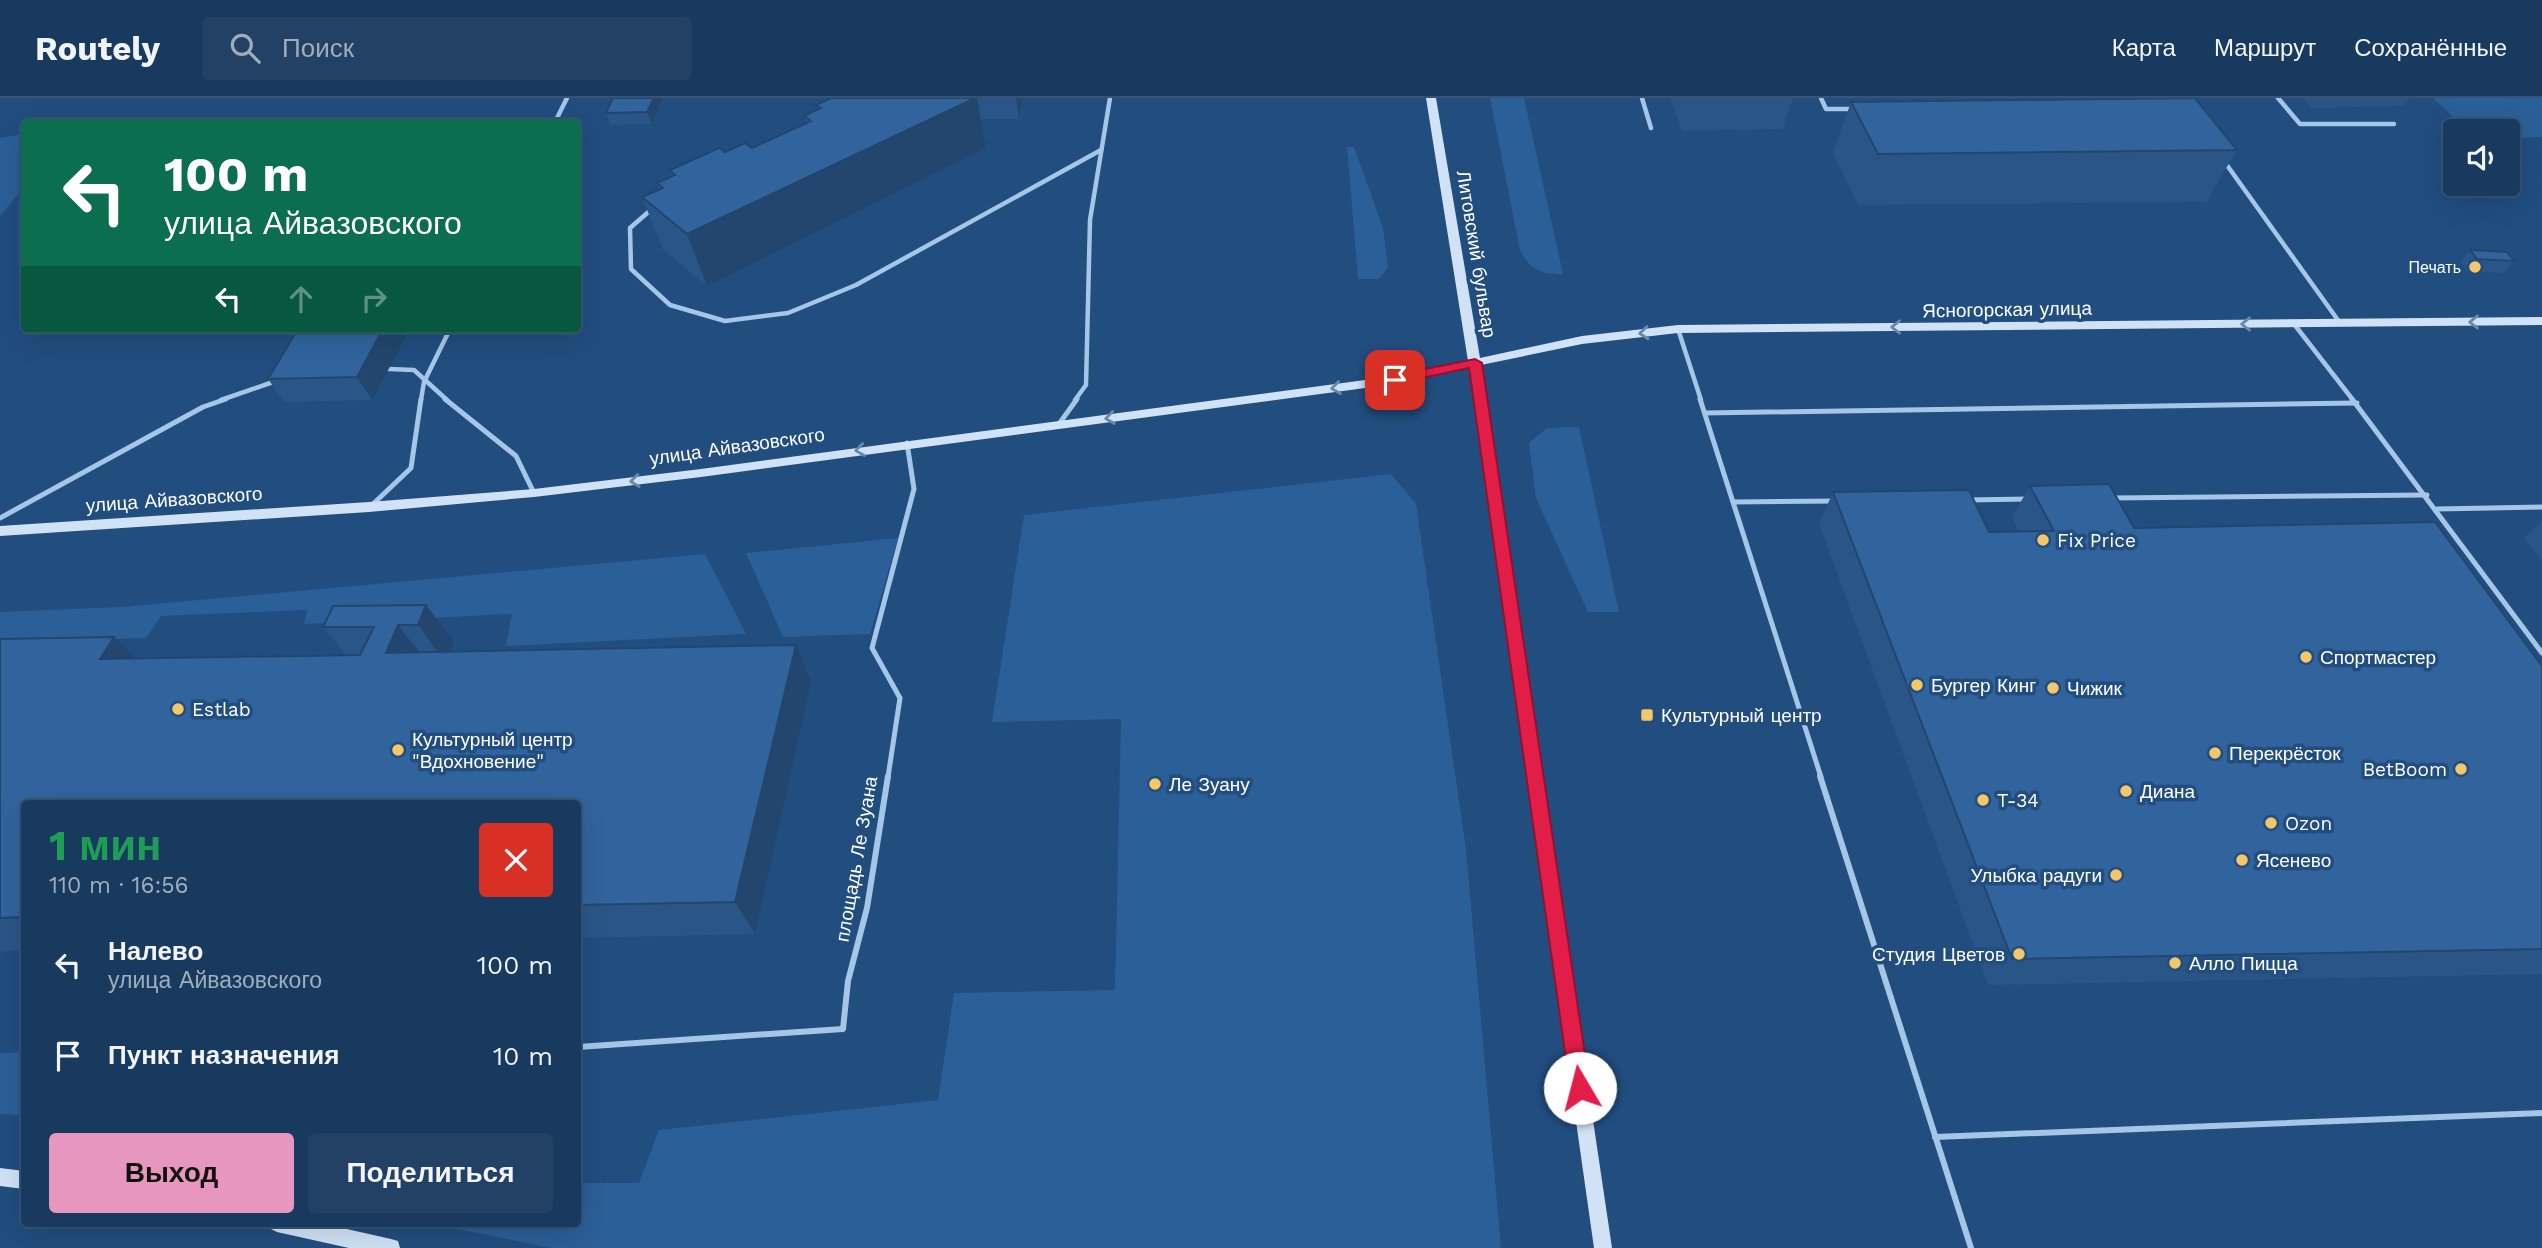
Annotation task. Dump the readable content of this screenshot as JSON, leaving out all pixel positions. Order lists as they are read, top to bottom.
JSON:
{
  "streets": {
    "main road": ["Литовский бульвар", "Ясногорская улица", "улица Айвазовского"],
    "lane": ["площадь Ле Зуана"]
  },
  "crossings": [
    ["Литовский бульвар", "Ясногорская улица"],
    ["Литовский бульвар", "улица Айвазовского"],
    ["Ясногорская улица", "улица Айвазовского"],
    ["улица Айвазовского", "площадь Ле Зуана"]
  ],
  "one_way": ["Ясногорская улица", "улица Айвазовского"],
  "places": {
    "other": [
      "Печать",
      "Fix Price",
      "Спортмастер",
      "Бургер Кинг",
      "Чижик",
      "Estlab",
      "Культурный центр \"Вдохновение\"",
      "Перекрёсток",
      "BetBoom",
      "Ле Зуану",
      "Диана",
      "T-34",
      "Ozon",
      "Ясенево",
      "Улыбка радуги",
      "Студия Цветов",
      "Алло Пицца"
    ],
    "transit": ["Культурный центр"]
  },
  "page": {
    "header": "Routely",
    "search": "Поиск",
    "nav": ["Карта", "Маршрут", "Сохранённые"],
    "turn": ["100 m", "улица Айвазовского"],
    "heading": ["1 мин", "110 m · 16:56"],
    "list": [
      {
        "name": "Налево",
        "note": "улица Айвазовского",
        "value": "100 m"
      },
      {
        "name": "Пункт назначения",
        "value": "10 m"
      }
    ],
    "buttons": ["Выход", "Поделиться"]
  }
}
